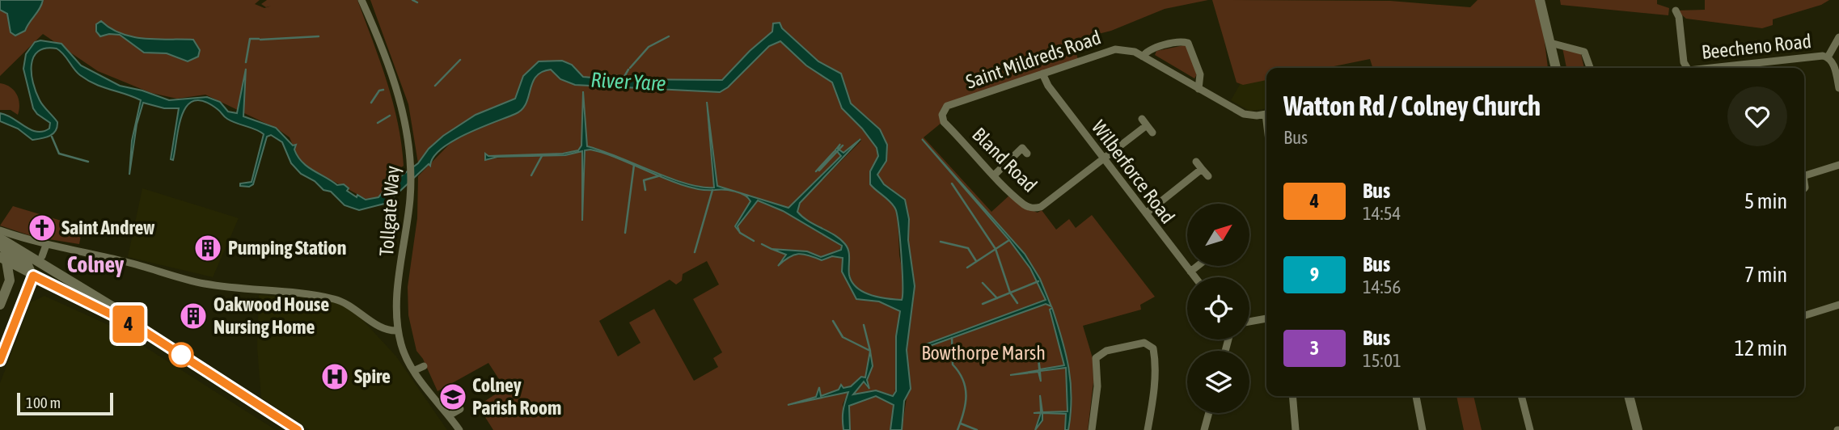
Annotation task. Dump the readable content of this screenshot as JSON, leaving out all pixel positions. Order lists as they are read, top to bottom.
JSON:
{
  "streets": {
    "street": [
      "Beecheno Road",
      "Saint Mildreds Road",
      "Bland Road",
      "Wilberforce Road",
      "Tollgate Way"
    ]
  },
  "crossings": [
    ["Saint Mildreds Road", "Bland Road"],
    ["Saint Mildreds Road", "Wilberforce Road"],
    ["Bland Road", "Wilberforce Road"]
  ],
  "districts": ["Colney"],
  "water": ["River Yare"],
  "parks": ["Bowthorpe Marsh"],
  "places": {
    "church": ["Saint Andrew"],
    "building": ["Pumping Station", "Oakwood House Nursing Home"],
    "hospital": ["Spire"],
    "school or university": ["Colney Parish Room"]
  },
  "lines": ["bus line 4"],
  "scale_bar": "100 m",
  "north": "top right",
  "page": {
    "on_map": "4",
    "heading": ["Watton Rd / Colney Church", "Bus"],
    "list": [
      {
        "mark": "4",
        "name": "Bus",
        "note": "14:54",
        "value": "5 min"
      },
      {
        "mark": "9",
        "name": "Bus",
        "note": "14:56",
        "value": "7 min"
      },
      {
        "mark": "3",
        "name": "Bus",
        "note": "15:01",
        "value": "12 min"
      }
    ],
    "scale": "100 m"
  }
}
